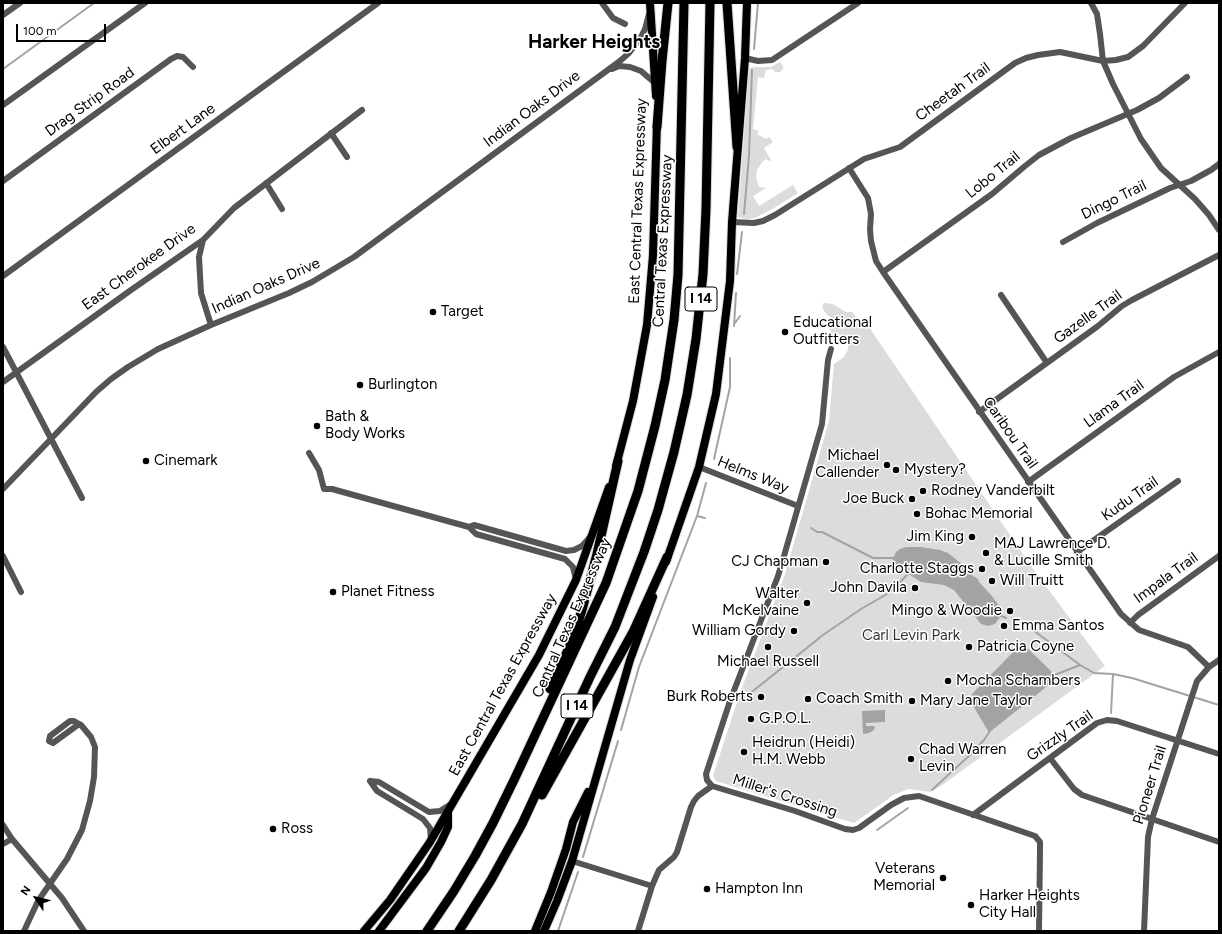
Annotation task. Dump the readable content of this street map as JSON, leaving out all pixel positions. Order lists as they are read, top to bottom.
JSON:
{
  "streets": {
    "highway": ["Central Texas Expressway", "I 14"],
    "main road": ["East Central Texas Expressway"],
    "street": [
      "Cheetah Trail",
      "Drag Strip Road",
      "Indian Oaks Drive",
      "Elbert Lane",
      "Lobo Trail",
      "Dingo Trail",
      "East Cherokee Drive",
      "Gazelle Trail",
      "Llama Trail",
      "Caribou Trail",
      "Helms Way",
      "Kudu Trail",
      "Impala Trail",
      "Grizzly Trail",
      "Pioneer Trail",
      "Miller's Crossing"
    ]
  },
  "crossings": [
    ["Cheetah Trail", "Caribou Trail"],
    ["Lobo Trail", "Caribou Trail"],
    ["Gazelle Trail", "Caribou Trail"],
    ["Llama Trail", "Caribou Trail"],
    ["Caribou Trail", "Kudu Trail"],
    ["Caribou Trail", "Impala Trail"],
    ["Caribou Trail", "Pioneer Trail"],
    ["Helms Way", "Miller's Crossing"],
    ["Grizzly Trail", "Pioneer Trail"],
    ["Grizzly Trail", "Miller's Crossing"]
  ],
  "districts": ["Harker Heights"],
  "parks": ["Carl Levin Park"],
  "places": [
    "Target",
    "Educational Outfitters",
    "Burlington",
    "Bath & Body Works",
    "Cinemark",
    "Michael Callender",
    "Mystery?",
    "Rodney Vanderbilt",
    "Joe Buck",
    "Bohac Memorial",
    "Jim King",
    "MAJ Lawrence D. & Lucille Smith",
    "CJ Chapman",
    "Charlotte Staggs",
    "Will Truitt",
    "John Davila",
    "Planet Fitness",
    "Walter McKelvaine",
    "Mingo & Woodie",
    "Emma Santos",
    "William Gordy",
    "Michael Russell",
    "Patricia Coyne",
    "Mocha Schambers",
    "Burk Roberts",
    "Coach Smith",
    "Mary Jane Taylor",
    "G.P.O.L.",
    "Heidrun (Heidi) H.M. Webb",
    "Chad Warren Levin",
    "Ross",
    "Veterans Memorial",
    "Hampton Inn",
    "Harker Heights City Hall"
  ],
  "scale_bar": "100 m",
  "north": "top left"
}
